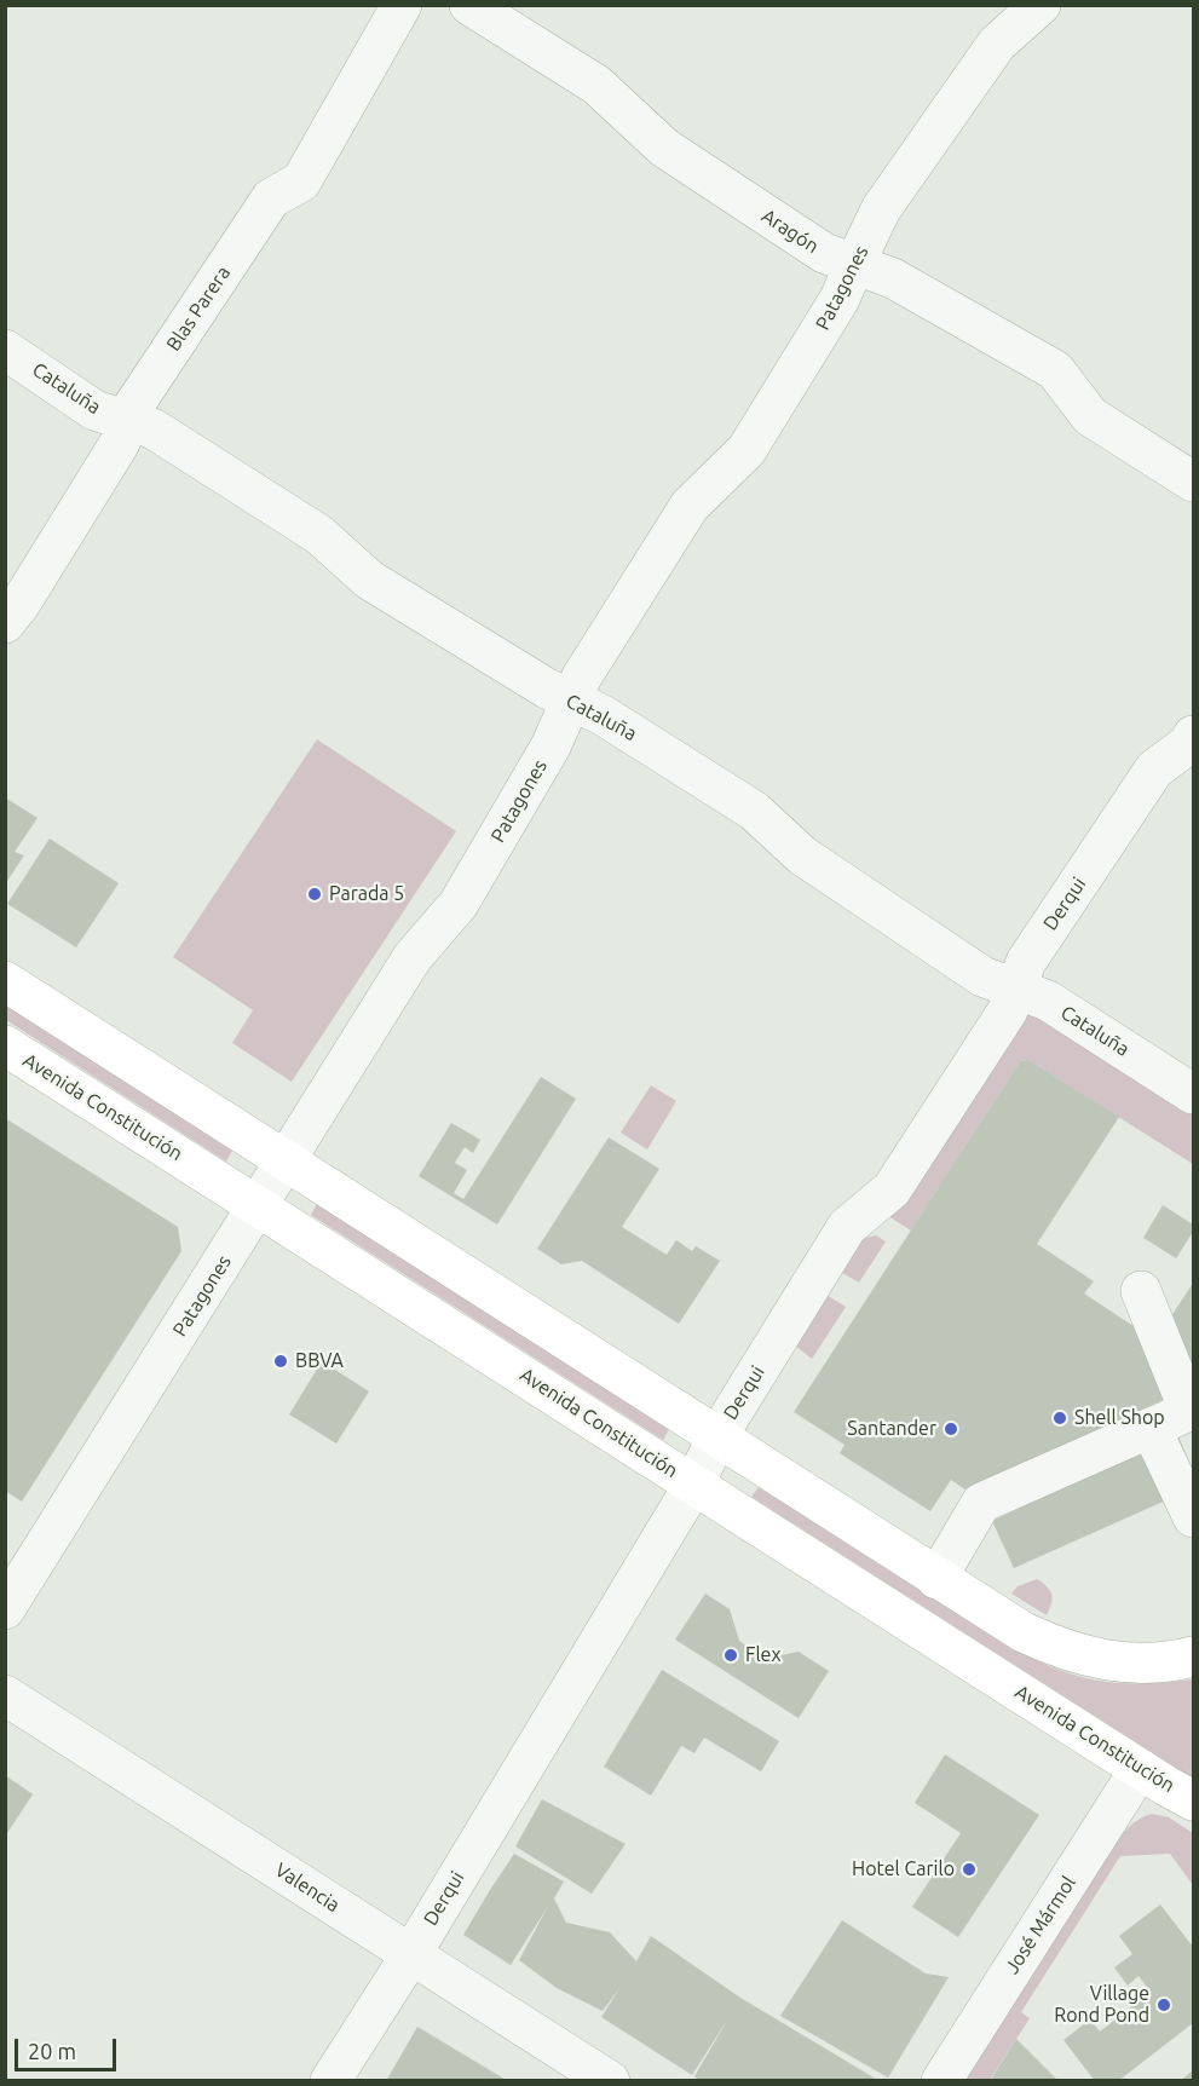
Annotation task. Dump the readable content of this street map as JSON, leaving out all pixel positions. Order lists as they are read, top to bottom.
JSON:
{
  "streets": {
    "main road": ["Avenida Constitución"],
    "street": [
      "Aragón",
      "Patagones",
      "Blas Parera",
      "Cataluña",
      "Derqui",
      "Valencia",
      "José Mármol"
    ]
  },
  "crossings": [
    ["Aragón", "Patagones"],
    ["Patagones", "Cataluña"],
    ["Patagones", "Avenida Constitución"],
    ["Blas Parera", "Cataluña"],
    ["Cataluña", "Derqui"],
    ["Derqui", "Avenida Constitución"],
    ["Derqui", "Valencia"],
    ["Avenida Constitución", "José Mármol"]
  ],
  "places": [
    "Parada 5",
    "BBVA",
    "Shell Shop",
    "Santander",
    "Flex",
    "Hotel Carilo",
    "Village Rond Pond"
  ],
  "scale_bar": "20 m"
}
